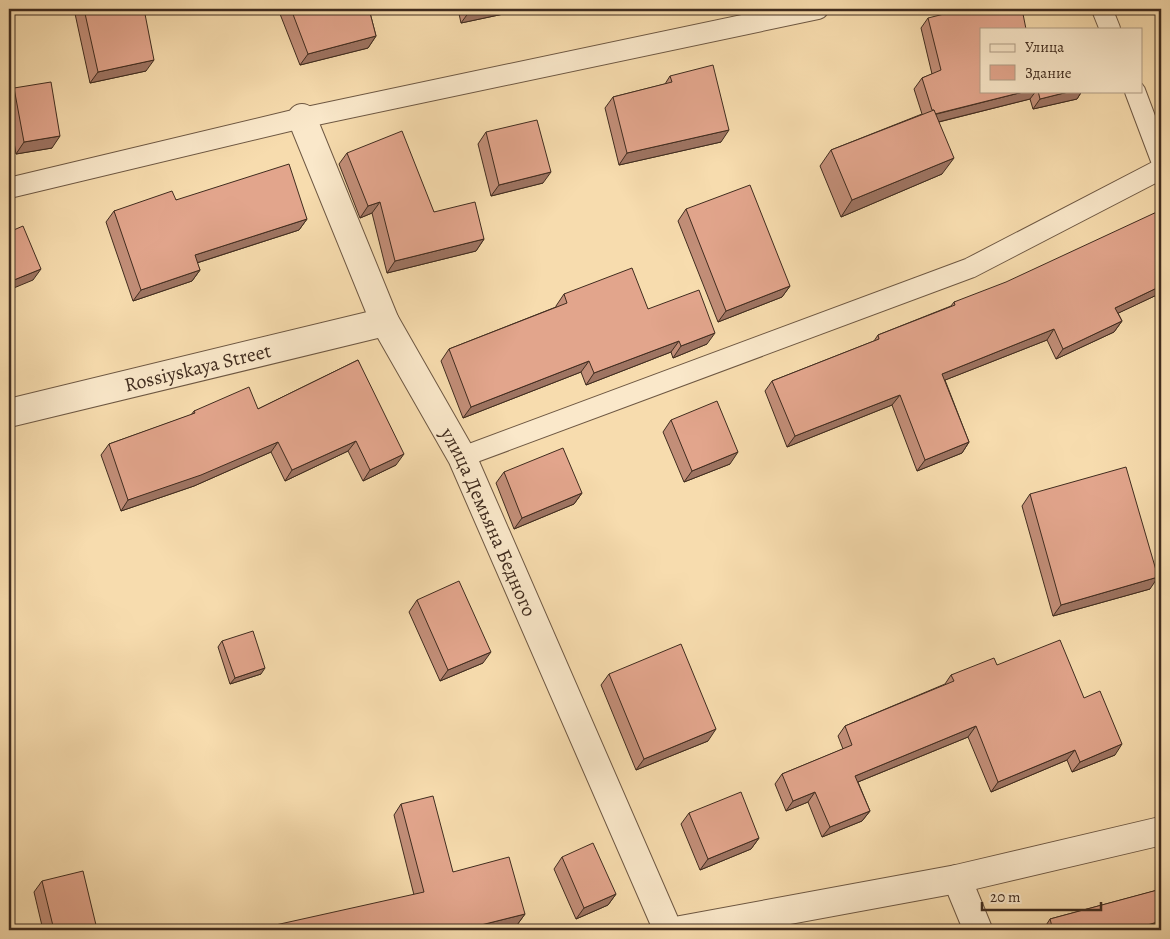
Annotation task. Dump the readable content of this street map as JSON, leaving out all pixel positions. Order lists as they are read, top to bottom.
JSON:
{
  "streets": {
    "street": ["Rossiyskaya Street", "улица Демьяна Бедного"]
  },
  "crossings": [
    ["Rossiyskaya Street", "улица Демьяна Бедного"]
  ],
  "legend": ["Улица", "Здание"],
  "scale_bar": "20 m"
}
